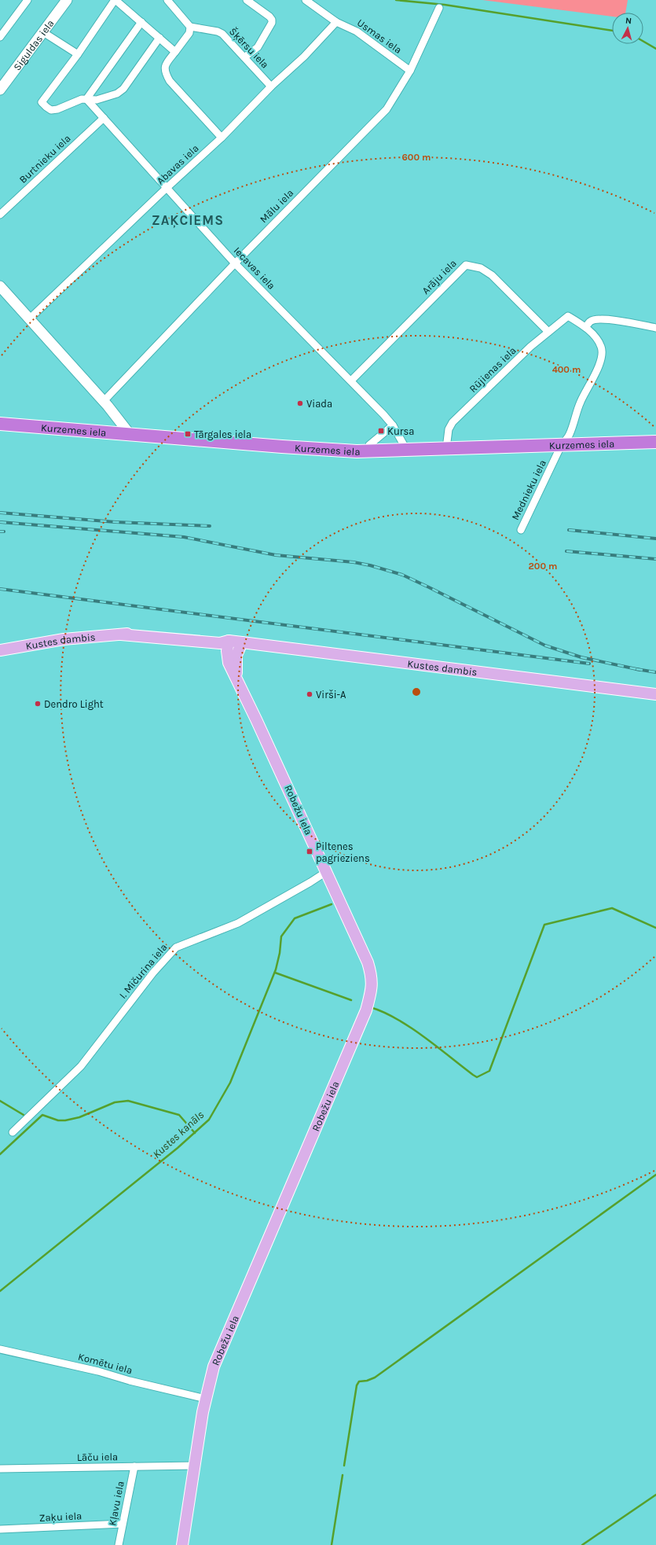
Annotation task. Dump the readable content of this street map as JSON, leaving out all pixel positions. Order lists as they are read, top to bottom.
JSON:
{
  "streets": {
    "highway": ["Kurzemes iela"],
    "main road": ["Kustes dambis", "Robežu iela"],
    "street": [
      "Usmas iela",
      "Siguldas iela",
      "Šķērsu iela",
      "Burtnieku iela",
      "Abavas iela",
      "Mālu iela",
      "Iecavas iela",
      "Arāju iela",
      "Rūjienas iela",
      "Mednieku iela",
      "I. Mičurina iela",
      "Komētu iela",
      "Lāču iela",
      "Kļavu iela",
      "Zaķu iela"
    ]
  },
  "crossings": [
    ["Usmas iela", "Abavas iela"],
    ["Usmas iela", "Mālu iela"],
    ["Šķērsu iela", "Abavas iela"],
    ["Burtnieku iela", "Iecavas iela"],
    ["Abavas iela", "Iecavas iela"],
    ["Mālu iela", "Iecavas iela"],
    ["Iecavas iela", "Arāju iela"],
    ["Iecavas iela", "Kurzemes iela"],
    ["Arāju iela", "Rūjienas iela"],
    ["Rūjienas iela", "Kurzemes iela"],
    ["Rūjienas iela", "Mednieku iela"],
    ["Kurzemes iela", "Mednieku iela"],
    ["Kustes dambis", "Robežu iela"],
    ["Robežu iela", "I. Mičurina iela"],
    ["Robežu iela", "Komētu iela"],
    ["Robežu iela", "Lāču iela"],
    ["Lāču iela", "Kļavu iela"],
    ["Kļavu iela", "Zaķu iela"]
  ],
  "districts": ["ZAĶCIEMS"],
  "water": ["Kustes kanāls"],
  "places": {
    "other": ["Viada", "Virši-A", "Dendro Light"],
    "transit": ["Kursa", "Tārgales iela", "Piltenes pagrieziens"]
  },
  "north": "top",
  "rings": ["600 m", "400 m", "200 m"]
}
